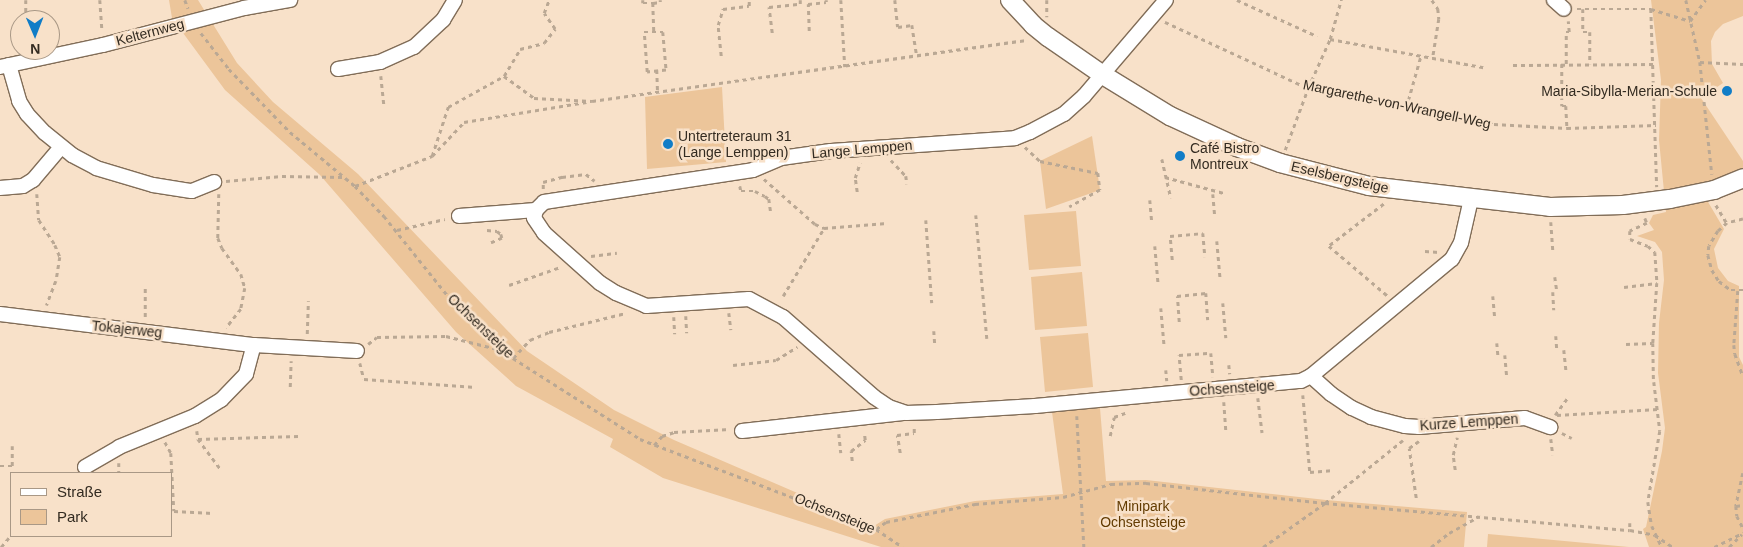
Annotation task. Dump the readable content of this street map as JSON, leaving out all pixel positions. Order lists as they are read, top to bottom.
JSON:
{
  "streets": {
    "street": [
      "Kelternweg",
      "Lange Lemppen",
      "Eselsbergsteige",
      "Ochsensteige",
      "Tokajerweg",
      "Kurze Lemppen"
    ],
    "path": ["Margarethe-von-Wrangell-Weg"]
  },
  "crossings": [
    ["Kelternweg", "Ochsensteige"],
    ["Margarethe-von-Wrangell-Weg", "Lange Lemppen"],
    ["Lange Lemppen", "Eselsbergsteige"],
    ["Lange Lemppen", "Ochsensteige"],
    ["Eselsbergsteige", "Ochsensteige"],
    ["Ochsensteige", "Kurze Lemppen"]
  ],
  "parks": ["Minipark Ochsensteige"],
  "places": ["Maria-Sibylla-Merian-Schule", "Untertreteraum 31 (Lange Lemppen)", "Café Bistro Montreux"],
  "legend": ["Straße", "Park"],
  "north": "bottom"
}
